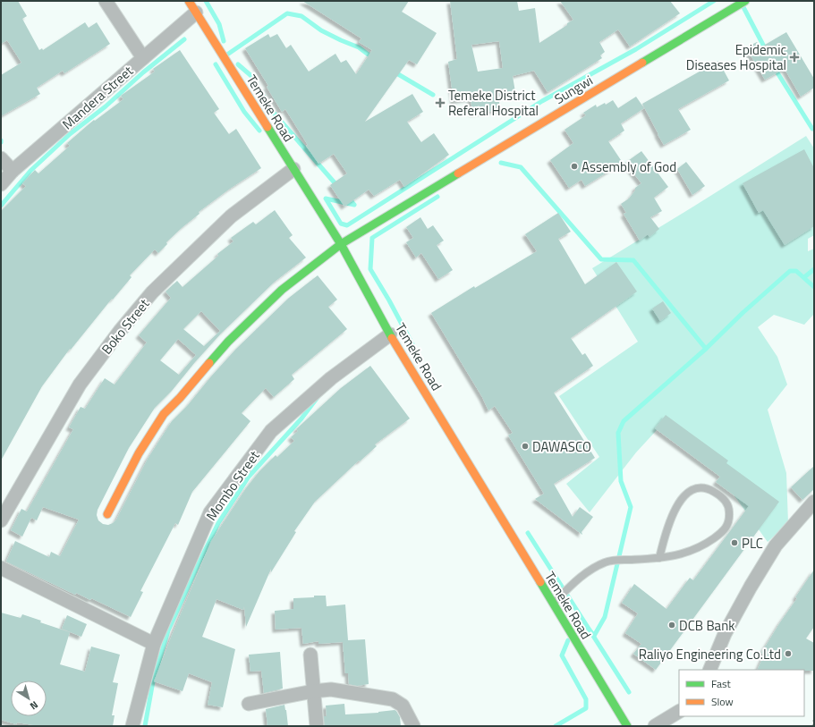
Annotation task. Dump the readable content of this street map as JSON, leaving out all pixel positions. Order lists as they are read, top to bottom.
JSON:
{
  "streets": {
    "street": [
      "Sungwi",
      "Mandera Street",
      "Temeke Road",
      "Boko Street",
      "Mombo Street"
    ]
  },
  "crossings": [
    ["Sungwi", "Temeke Road"],
    ["Mandera Street", "Temeke Road"],
    ["Temeke Road", "Boko Street"],
    ["Temeke Road", "Mombo Street"]
  ],
  "places": {
    "health": ["Epidemic Diseases Hospital", "Temeke District Referal Hospital"],
    "other": [
      "Assembly of God",
      "DAWASCO",
      "PLC",
      "DCB Bank",
      "Raliyo Engineering Co.Ltd"
    ]
  },
  "legend": ["Fast", "Slow"],
  "north": "bottom right"
}
